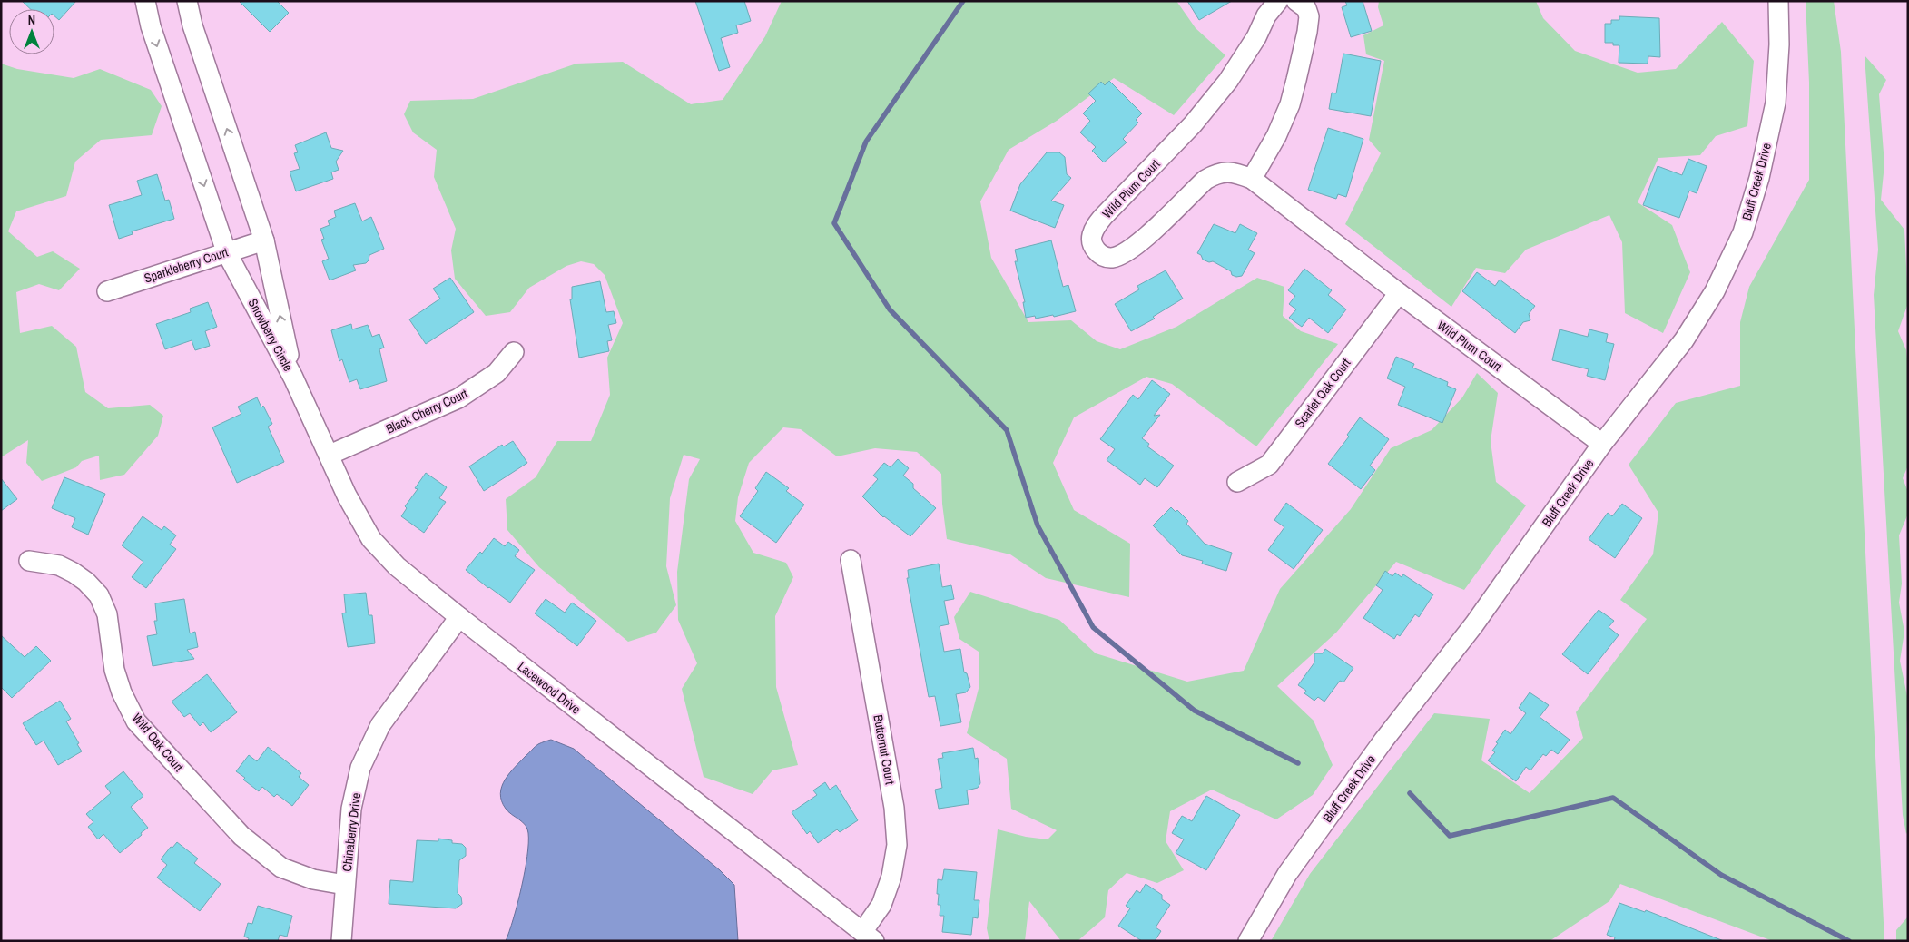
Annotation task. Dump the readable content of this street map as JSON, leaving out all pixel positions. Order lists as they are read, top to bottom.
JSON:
{
  "streets": {
    "street": [
      "Bluff Creek Drive",
      "Wild Plum Court",
      "Sparkleberry Court",
      "Snowberry Circle",
      "Scarlet Oak Court",
      "Black Cherry Court",
      "Lacewood Drive",
      "Wild Oak Court",
      "Butternut Court",
      "Chinaberry Drive"
    ]
  },
  "crossings": [
    ["Bluff Creek Drive", "Wild Plum Court"],
    ["Wild Plum Court", "Scarlet Oak Court"],
    ["Sparkleberry Court", "Snowberry Circle"],
    ["Snowberry Circle", "Lacewood Drive"],
    ["Black Cherry Court", "Lacewood Drive"],
    ["Lacewood Drive", "Butternut Court"],
    ["Lacewood Drive", "Chinaberry Drive"],
    ["Wild Oak Court", "Chinaberry Drive"]
  ],
  "north": "top"
}
